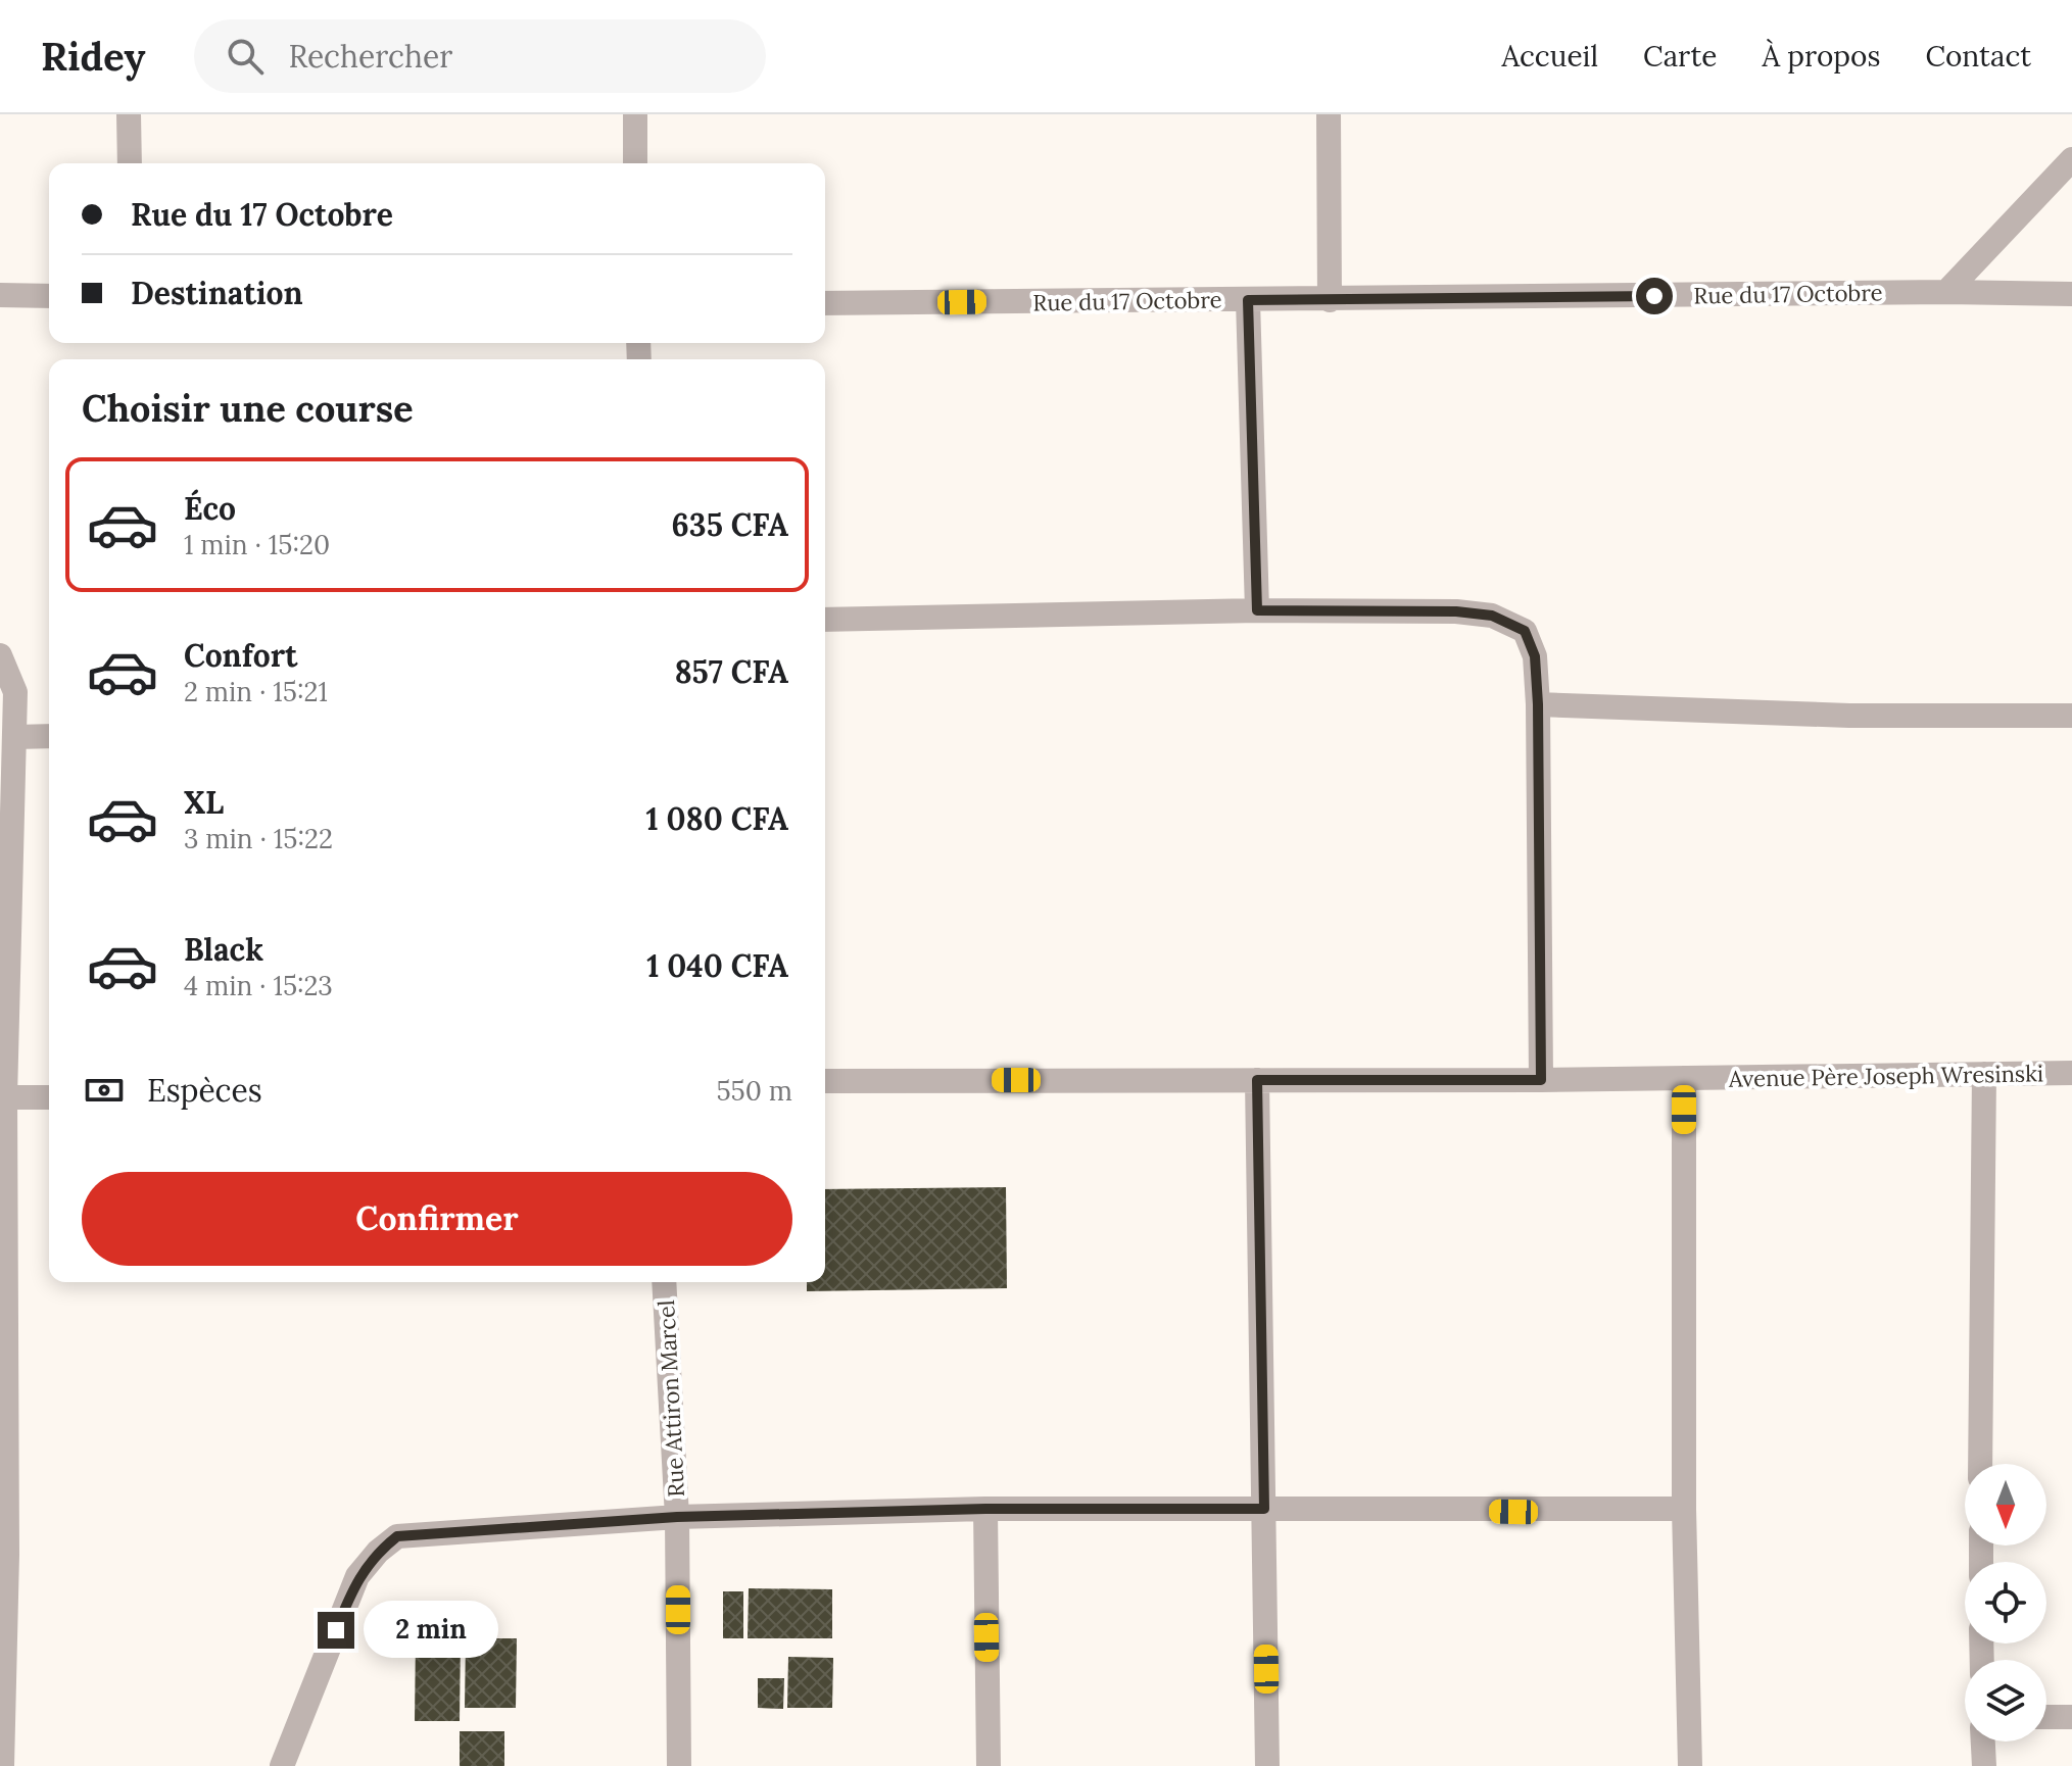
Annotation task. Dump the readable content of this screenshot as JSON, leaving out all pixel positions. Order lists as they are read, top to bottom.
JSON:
{
  "streets": {
    "street": ["Rue du 17 Octobre", "Avenue Père Joseph Wresinski", "Rue Attiron Marcel"]
  },
  "north": "bottom",
  "page": {
    "header": "Ridey",
    "search": "Rechercher",
    "nav": [
      "Accueil",
      "Carte",
      "À propos",
      "Contact"
    ],
    "banner": ["Rue du 17 Octobre", "Destination"],
    "heading": "Choisir une course",
    "list": [
      {
        "name": "Éco",
        "note": "1 min · 15:20",
        "value": "635 CFA"
      },
      {
        "name": "Confort",
        "note": "2 min · 15:21",
        "value": "857 CFA"
      },
      {
        "name": "XL",
        "note": "3 min · 15:22",
        "value": "1 080 CFA"
      },
      {
        "name": "Black",
        "note": "4 min · 15:23",
        "value": "1 040 CFA"
      }
    ],
    "pay": ["Espèces", "550 m"],
    "buttons": "Confirmer",
    "bubble": "2 min"
  }
}
